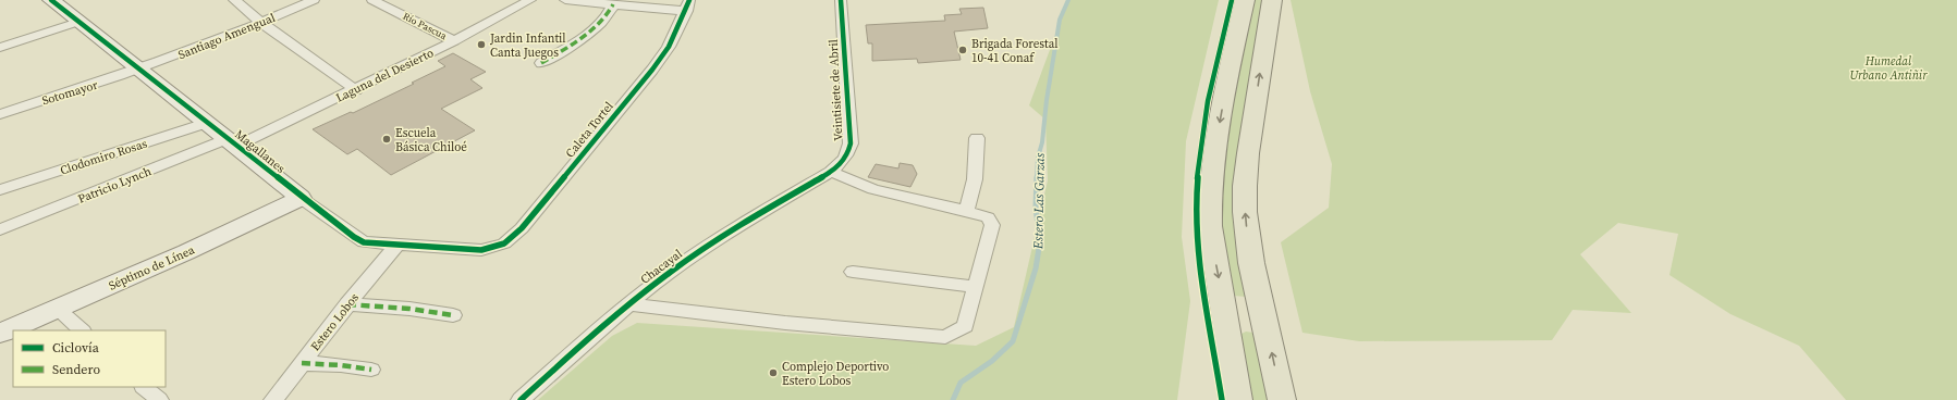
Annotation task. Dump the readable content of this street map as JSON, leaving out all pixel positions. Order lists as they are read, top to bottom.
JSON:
{
  "streets": {
    "street": [
      "Río Pascua",
      "Santiago Amengual",
      "Laguna del Desierto",
      "Veintisiete de Abril",
      "Sotomayor",
      "Caleta Tortel",
      "Magallanes",
      "Clodomiro Rosas",
      "Patricio Lynch",
      "Chacayal",
      "Séptimo de Línea",
      "Estero Lobos"
    ]
  },
  "crossings": [
    ["Río Pascua", "Laguna del Desierto"],
    ["Santiago Amengual", "Sotomayor"],
    ["Santiago Amengual", "Magallanes"],
    ["Laguna del Desierto", "Magallanes"],
    ["Laguna del Desierto", "Patricio Lynch"],
    ["Veintisiete de Abril", "Chacayal"],
    ["Sotomayor", "Magallanes"],
    ["Caleta Tortel", "Magallanes"],
    ["Magallanes", "Clodomiro Rosas"],
    ["Magallanes", "Patricio Lynch"],
    ["Magallanes", "Séptimo de Línea"],
    ["Magallanes", "Estero Lobos"]
  ],
  "water": ["Estero Las Garzas"],
  "parks": ["Humedal Urbano Antiñir"],
  "places": [
    "Jardin Infantil Canta Juegos",
    "Brigada Forestal 10-41 Conaf",
    "Escuela Básica Chiloé",
    "Complejo Deportivo Estero Lobos"
  ],
  "legend": ["Ciclovía", "Sendero"]
}
